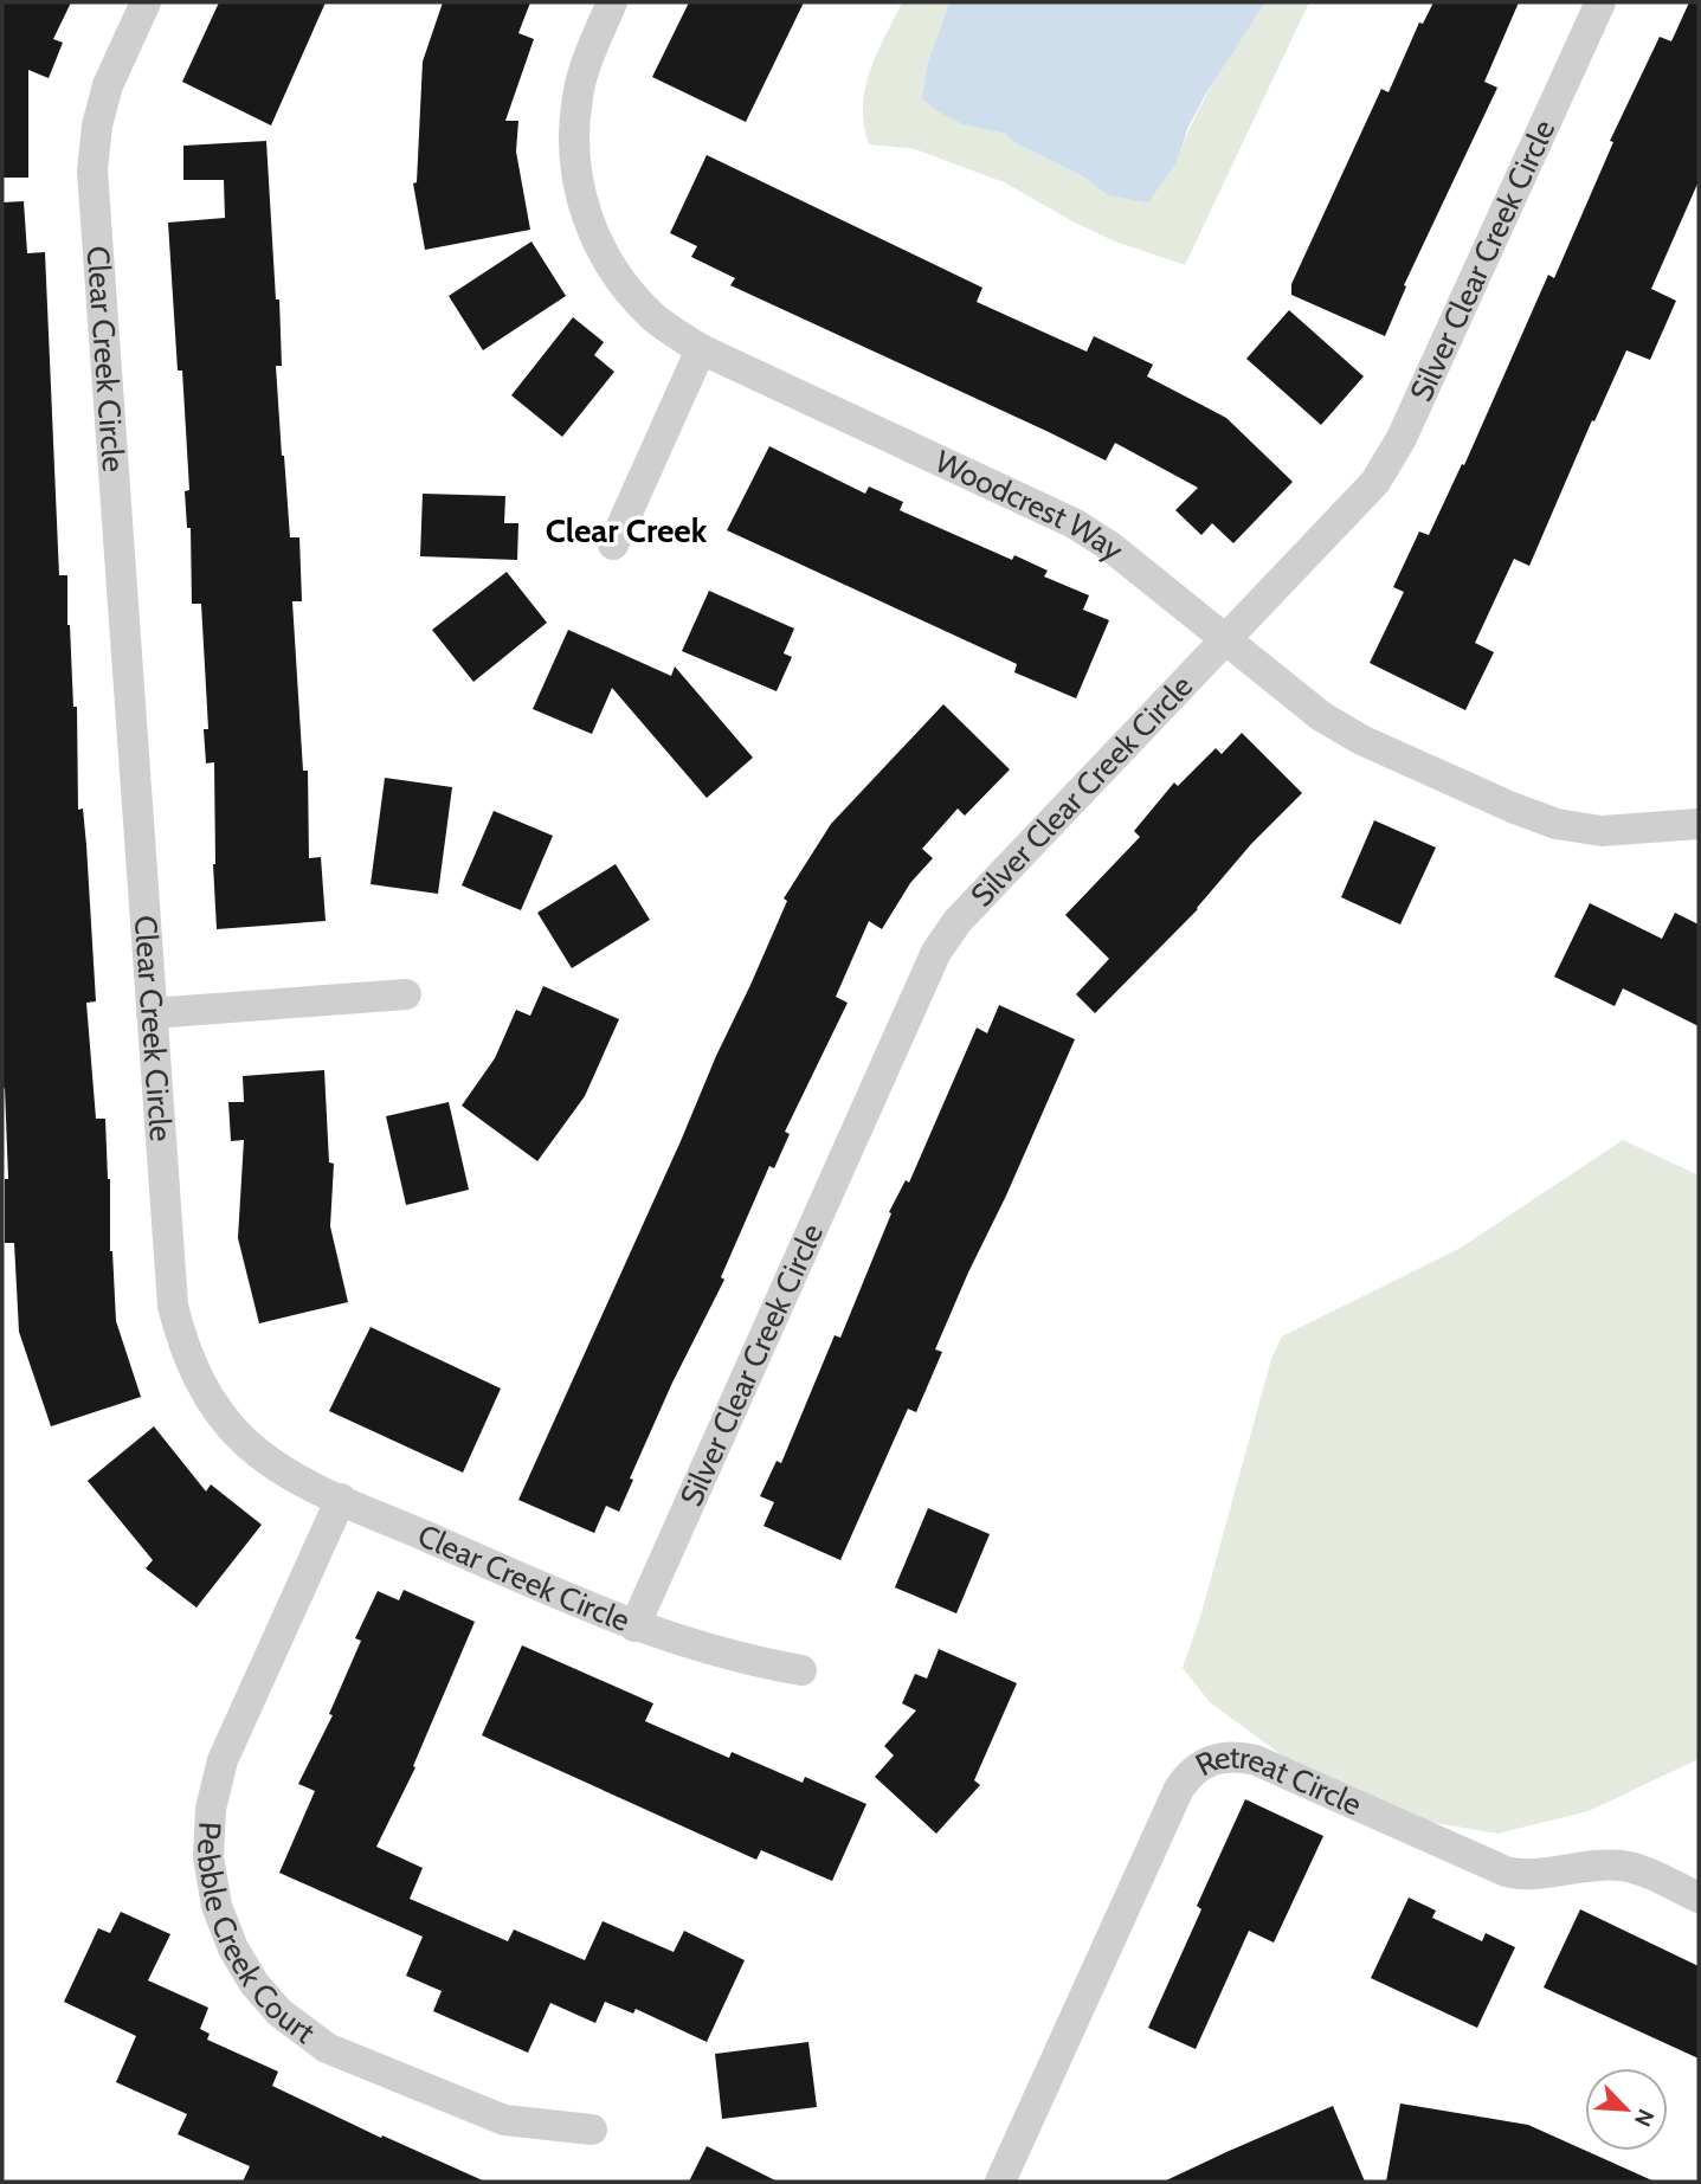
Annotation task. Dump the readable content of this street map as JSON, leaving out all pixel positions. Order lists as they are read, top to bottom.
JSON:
{
  "streets": {
    "street": [
      "Silver Clear Creek Circle",
      "Clear Creek Circle",
      "Woodcrest Way",
      "Retreat Circle",
      "Pebble Creek Court"
    ]
  },
  "crossings": [
    ["Silver Clear Creek Circle", "Clear Creek Circle"],
    ["Silver Clear Creek Circle", "Woodcrest Way"],
    ["Clear Creek Circle", "Pebble Creek Court"]
  ],
  "districts": ["Clear Creek"],
  "north": "bottom right"
}
